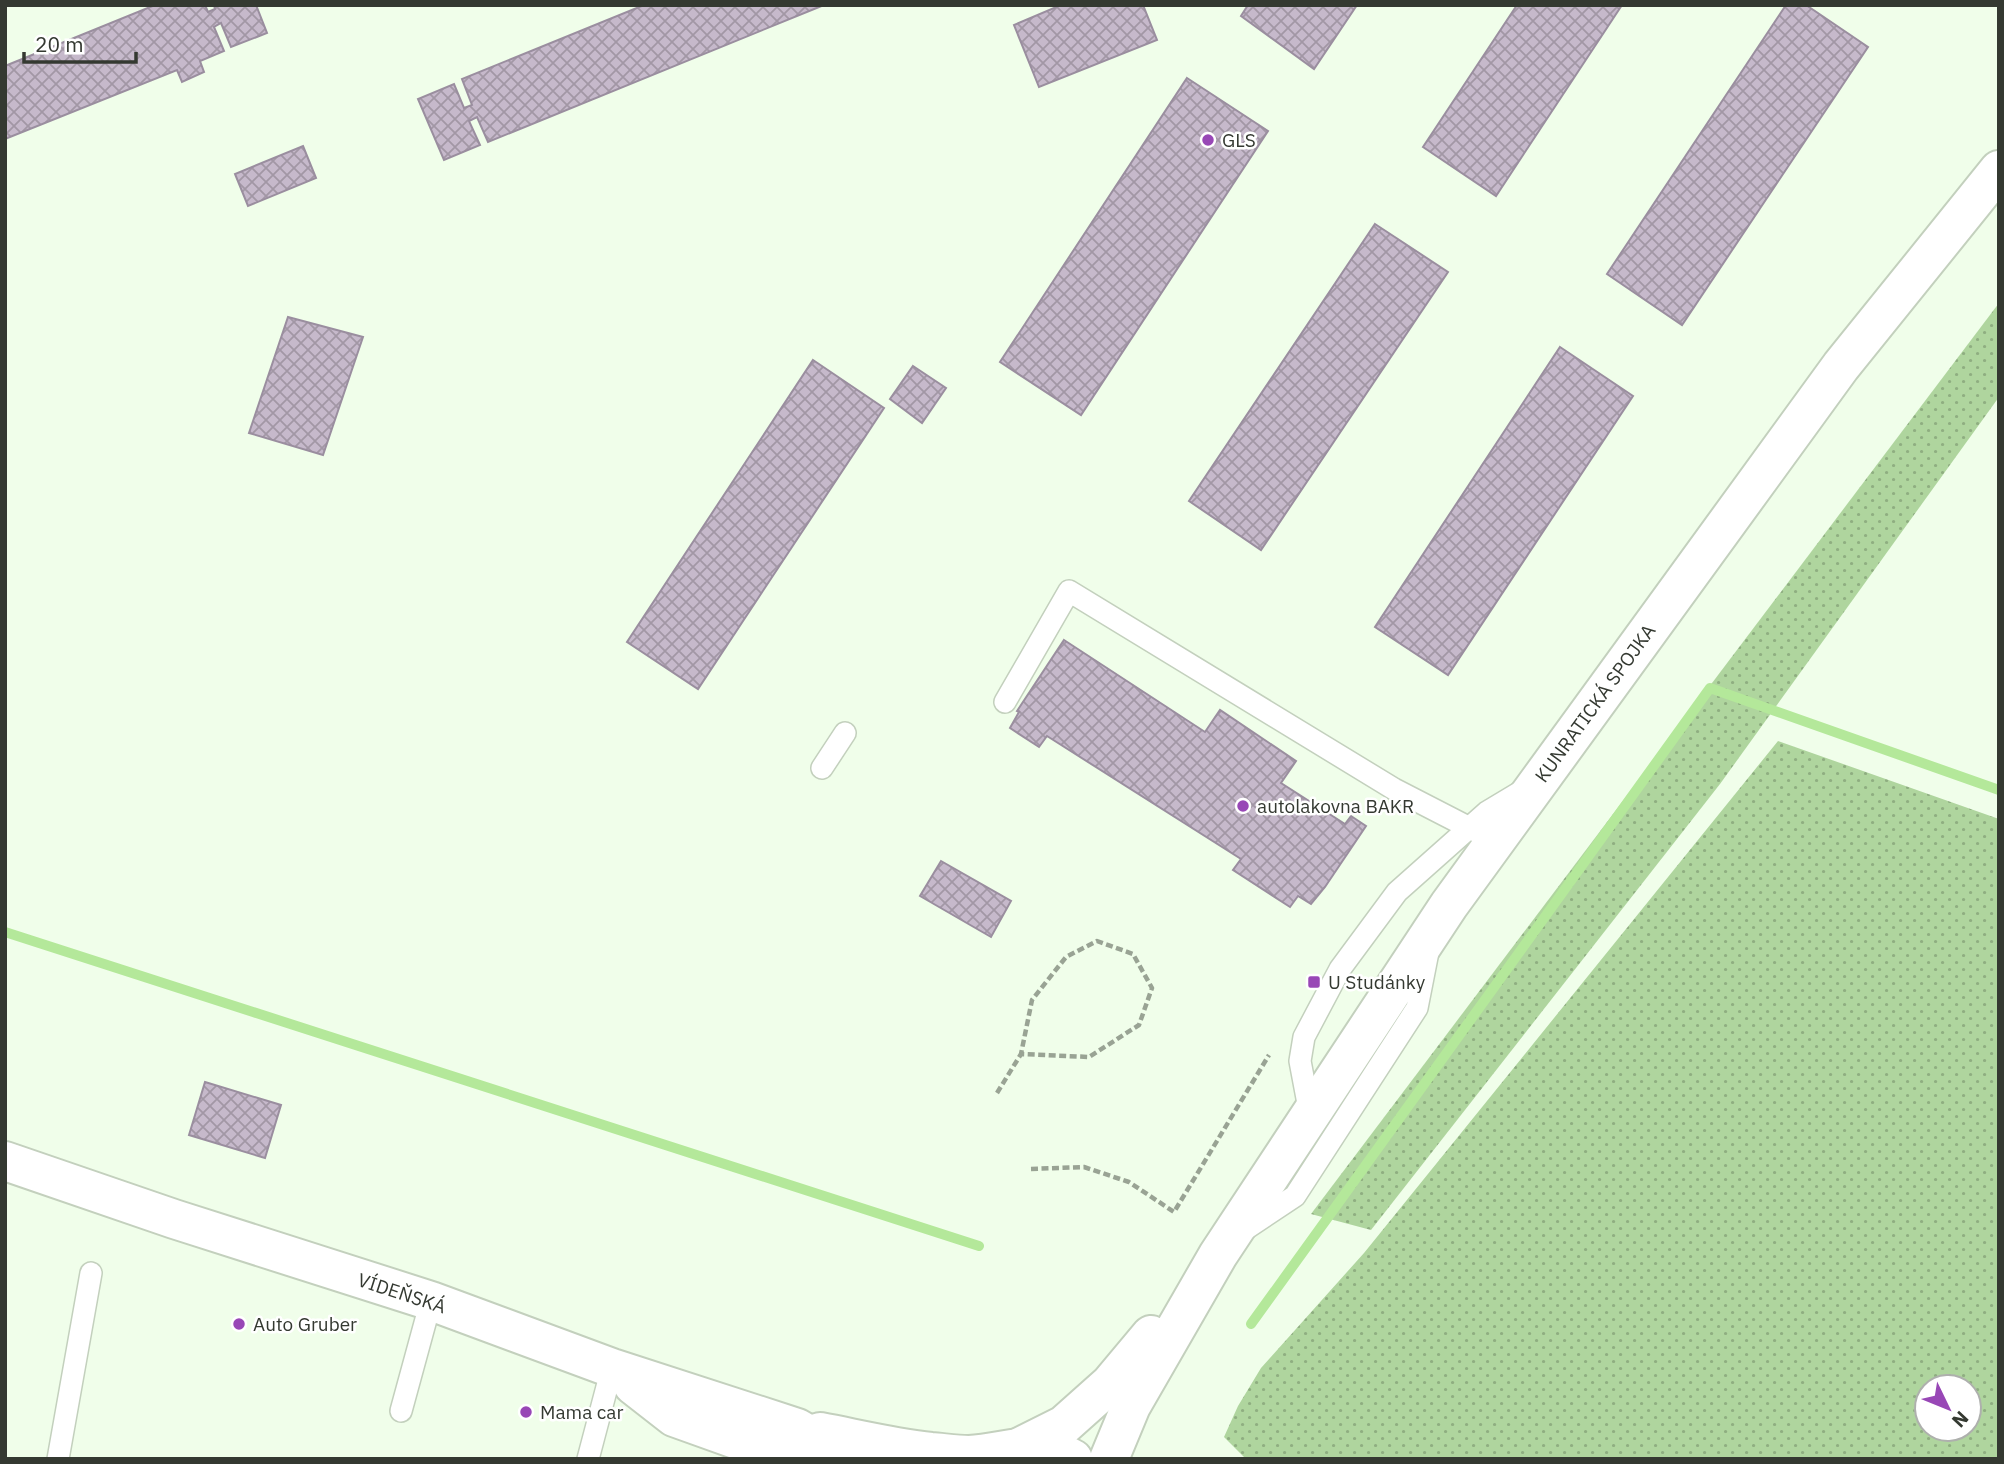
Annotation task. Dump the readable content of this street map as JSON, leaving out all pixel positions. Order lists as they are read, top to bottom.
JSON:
{
  "streets": {
    "main road": ["KUNRATICKÁ SPOJKA", "VÍDEŇSKÁ"]
  },
  "crossings": [
    ["KUNRATICKÁ SPOJKA", "VÍDEŇSKÁ"]
  ],
  "places": {
    "other": [
      "GLS",
      "autolakovna BAKR",
      "Auto Gruber",
      "Mama car"
    ],
    "transit": ["U Studánky"]
  },
  "scale_bar": "20 m",
  "north": "bottom right"
}
